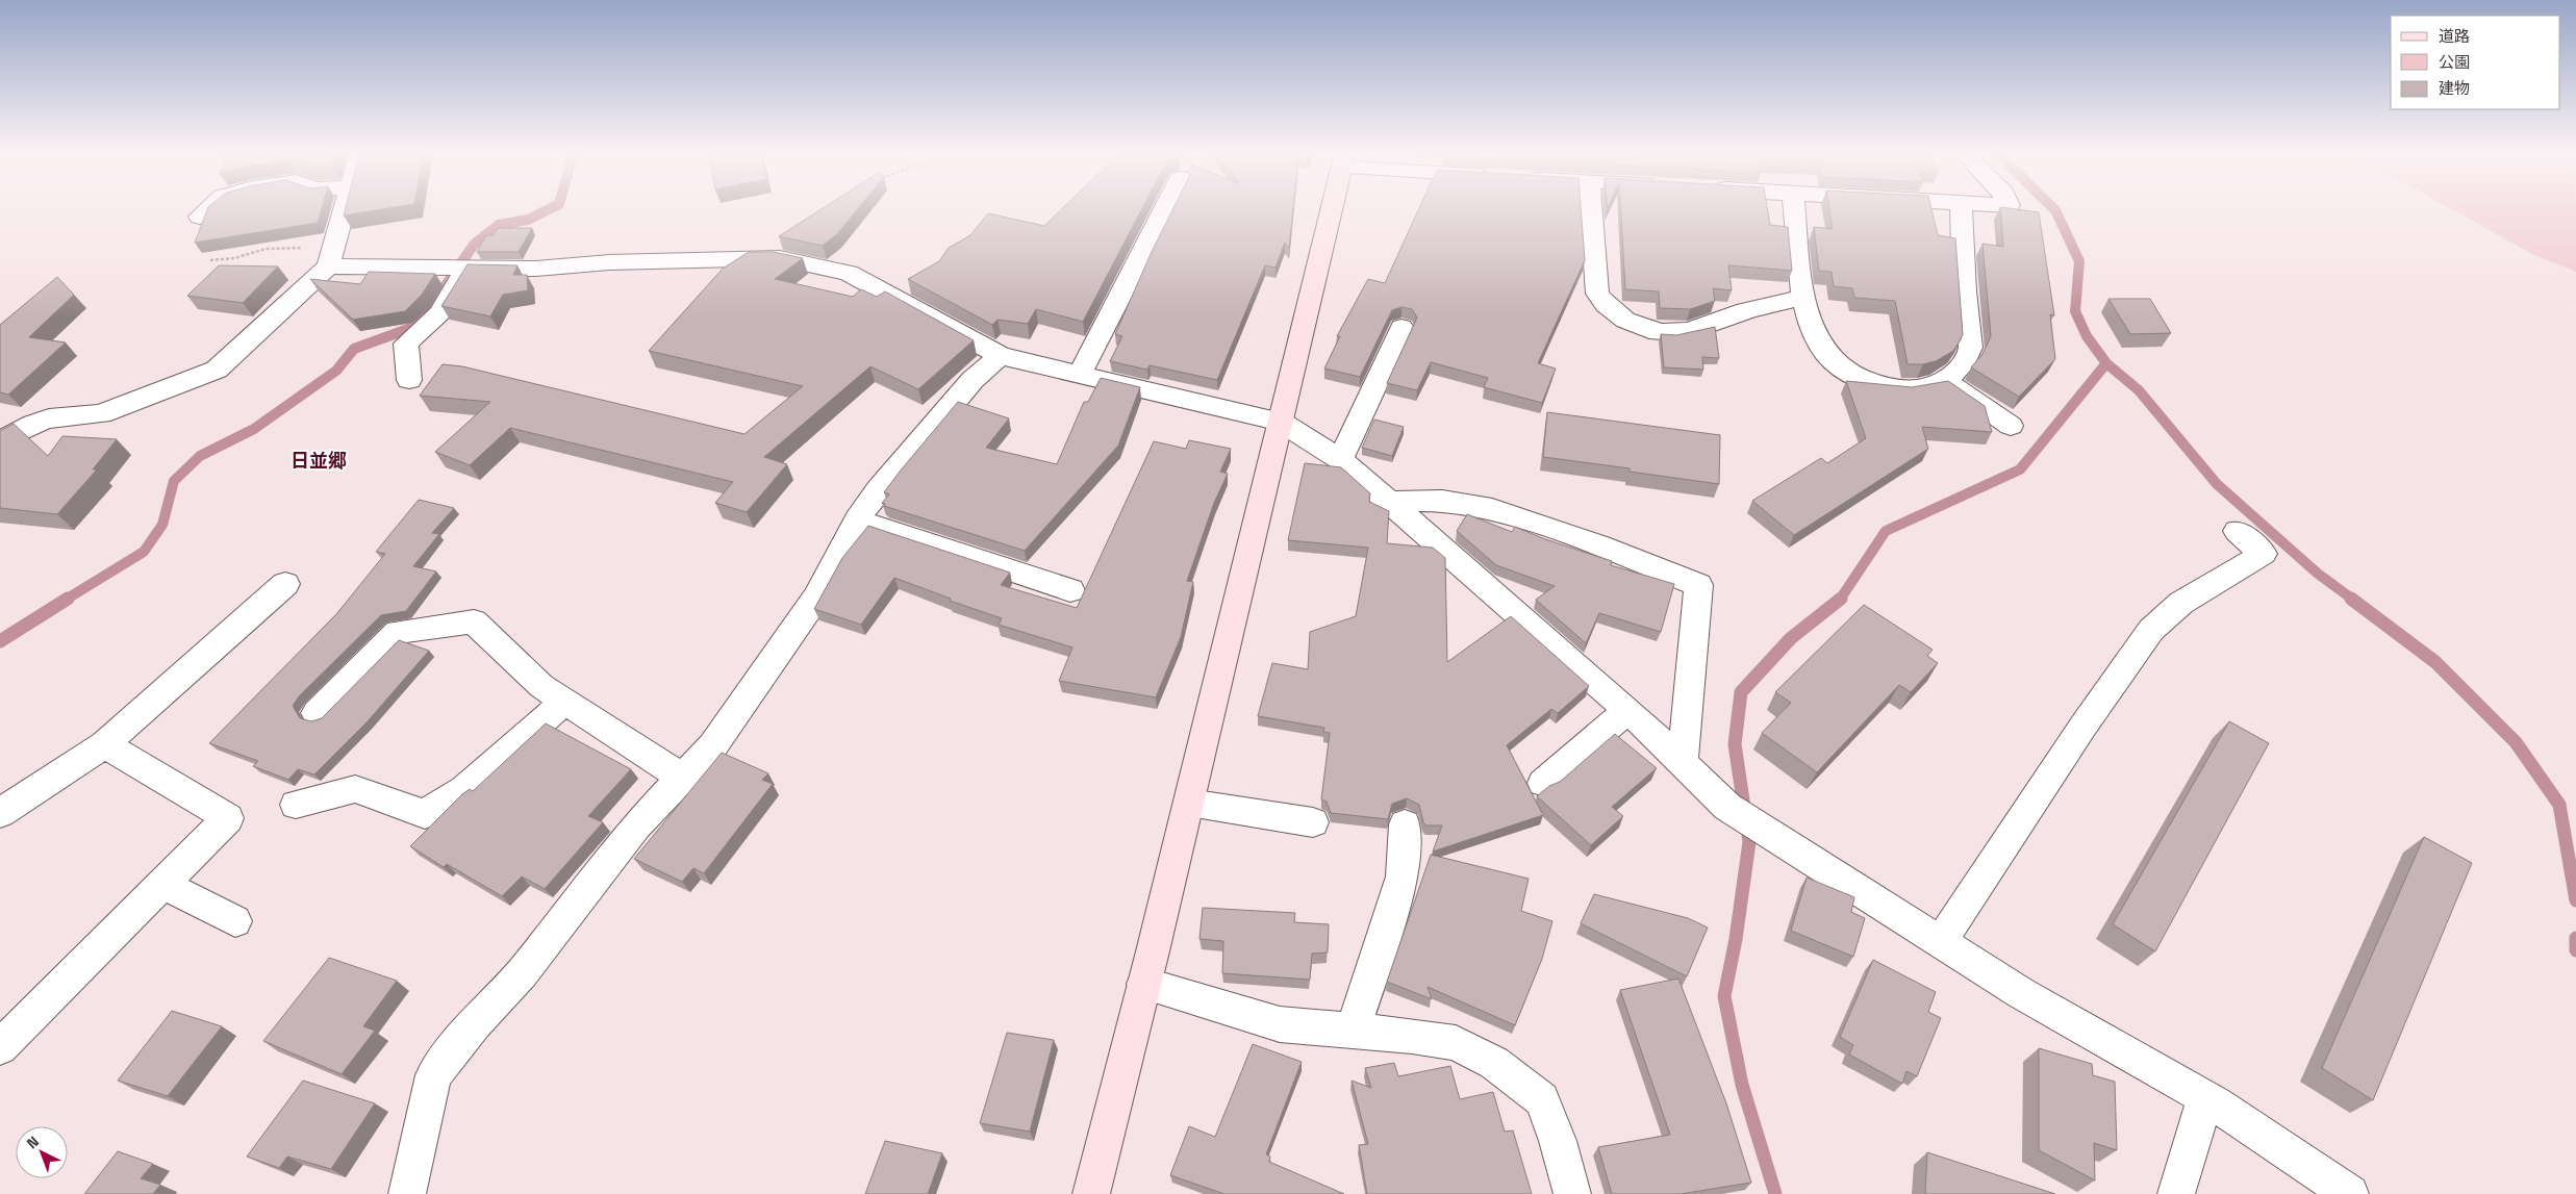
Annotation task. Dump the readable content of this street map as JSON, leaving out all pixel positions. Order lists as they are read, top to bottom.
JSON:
{
  "districts": ["日並郷"],
  "legend": ["道路", "公園", "建物"],
  "north": "top left"
}
